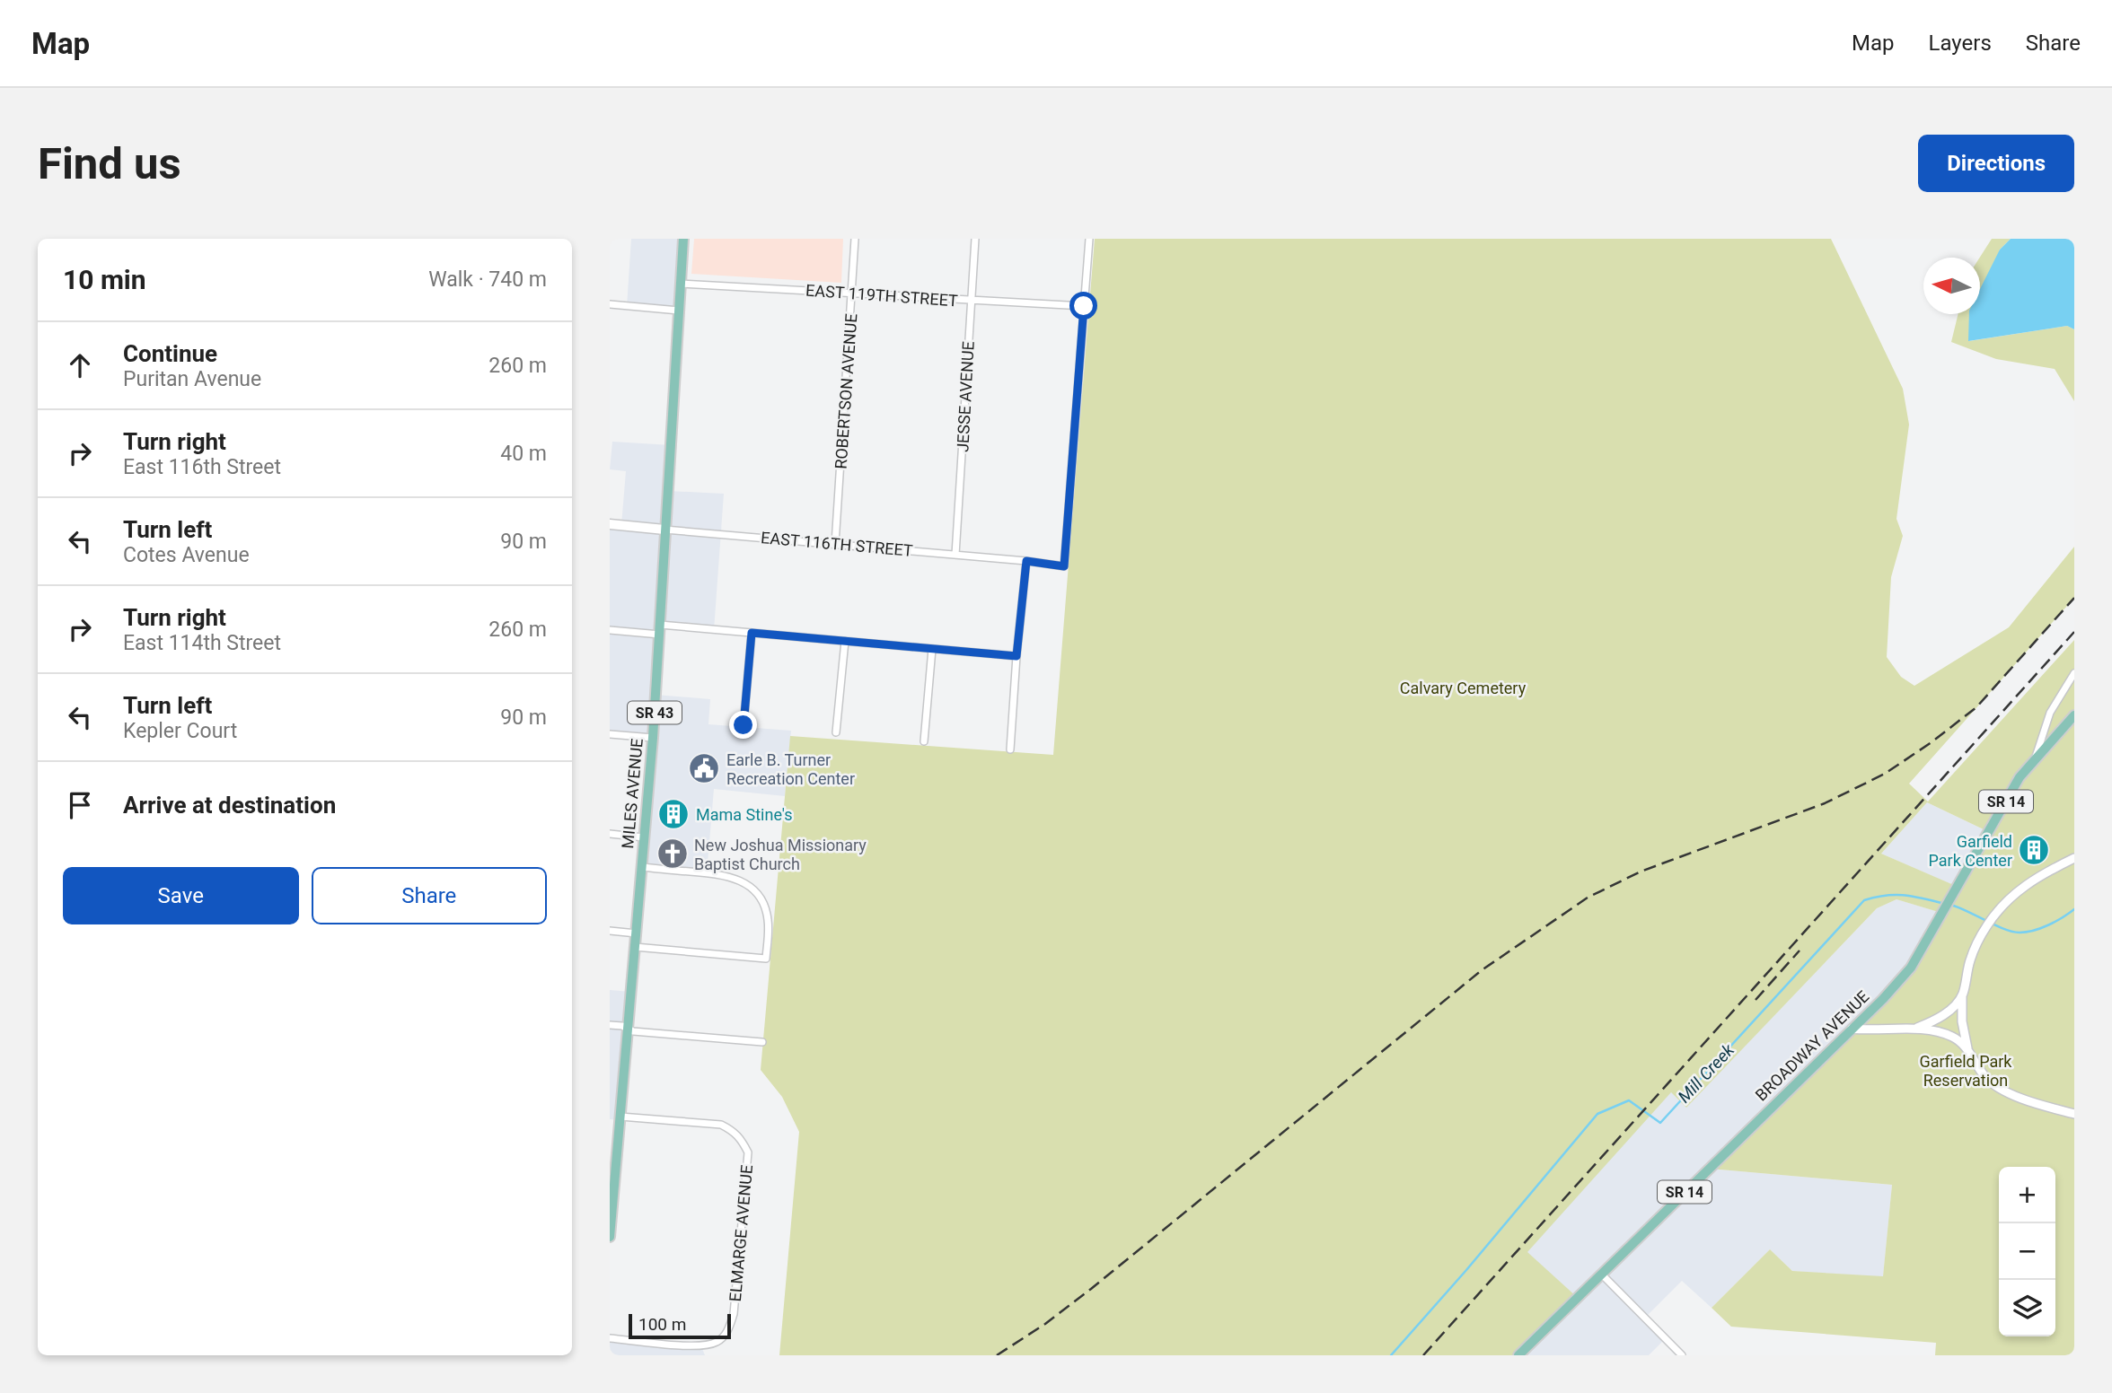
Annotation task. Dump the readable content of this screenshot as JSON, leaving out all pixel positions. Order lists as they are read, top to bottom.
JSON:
{
  "streets": {
    "main road": [
      "EAST 116TH STREET",
      "SR 43",
      "MILES AVENUE",
      "SR 14",
      "BROADWAY AVENUE"
    ],
    "street": [
      "EAST 119TH STREET",
      "ROBERTSON AVENUE",
      "JESSE AVENUE",
      "ELMARGE AVENUE"
    ]
  },
  "crossings": [
    ["EAST 119TH STREET", "ROBERTSON AVENUE"],
    ["EAST 119TH STREET", "JESSE AVENUE"],
    ["EAST 119TH STREET", "EAST 116TH STREET"],
    ["EAST 119TH STREET", "MILES AVENUE"],
    ["ROBERTSON AVENUE", "EAST 116TH STREET"],
    ["JESSE AVENUE", "EAST 116TH STREET"],
    ["EAST 116TH STREET", "MILES AVENUE"],
    ["MILES AVENUE", "ELMARGE AVENUE"]
  ],
  "water": ["Mill Creek"],
  "parks": ["Calvary Cemetery", "Garfield Park Reservation"],
  "places": {
    "public building": ["Earle B. Turner Recreation Center"],
    "building": ["Mama Stine's", "Garfield Park Center"],
    "church": ["New Joshua Missionary Baptist Church"]
  },
  "scale_bar": "100 m",
  "north": "left",
  "page": {
    "header": "Map",
    "nav": ["Map", "Layers", "Share"],
    "buttons": [
      "Directions",
      ["Save", "Share"]
    ],
    "title": "Find us",
    "heading": ["10 min", "Walk · 740 m"],
    "list": [
      ["Continue", "Puritan Avenue", "260 m"],
      ["Turn right", "East 116th Street", "40 m"],
      ["Turn left", "Cotes Avenue", "90 m"],
      ["Turn right", "East 114th Street", "260 m"],
      ["Turn left", "Kepler Court", "90 m"],
      "Arrive at destination"
    ],
    "map_buttons": ["+", "−"],
    "scale": "100 m"
  }
}
